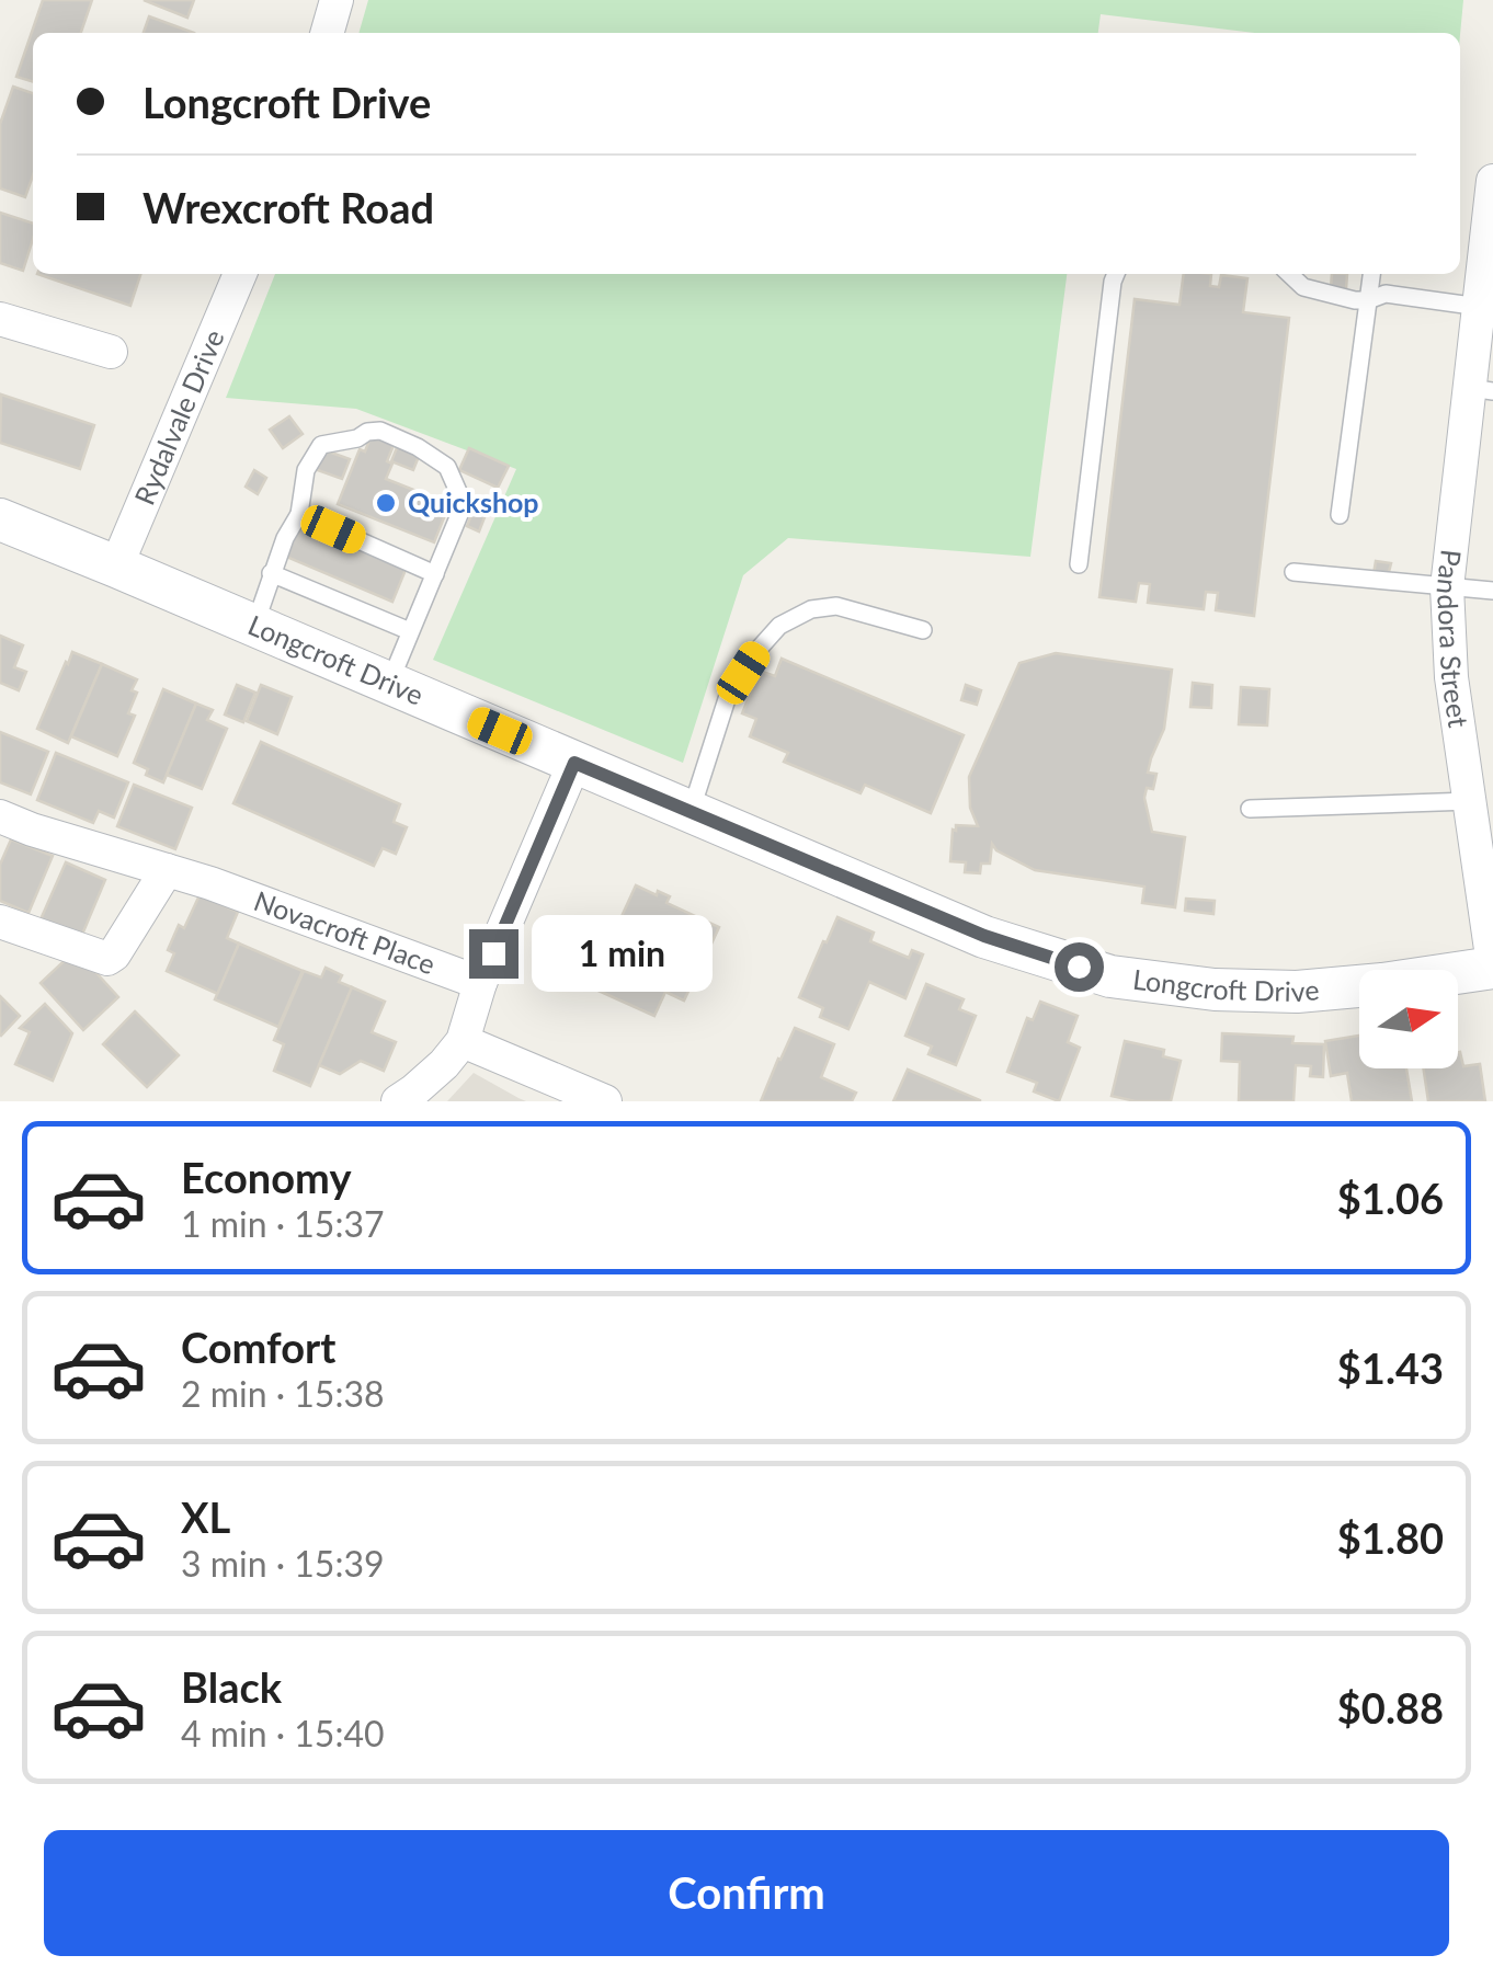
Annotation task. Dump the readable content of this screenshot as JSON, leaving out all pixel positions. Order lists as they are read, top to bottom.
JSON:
{
  "streets": {
    "street": [
      "Rydalvale Drive",
      "Pandora Street",
      "Longcroft Drive",
      "Novacroft Place"
    ]
  },
  "crossings": [
    ["Rydalvale Drive", "Longcroft Drive"],
    ["Pandora Street", "Longcroft Drive"]
  ],
  "places": ["Quickshop"],
  "north": "right",
  "page": {
    "banner": ["Longcroft Drive", "Wrexcroft Road"],
    "bubble": "1 min",
    "list": [
      {
        "name": "Economy",
        "note": "1 min · 15:37",
        "value": "$1.06"
      },
      {
        "name": "Comfort",
        "note": "2 min · 15:38",
        "value": "$1.43"
      },
      {
        "name": "XL",
        "note": "3 min · 15:39",
        "value": "$1.80"
      },
      {
        "name": "Black",
        "note": "4 min · 15:40",
        "value": "$0.88"
      }
    ],
    "buttons": "Confirm"
  }
}
